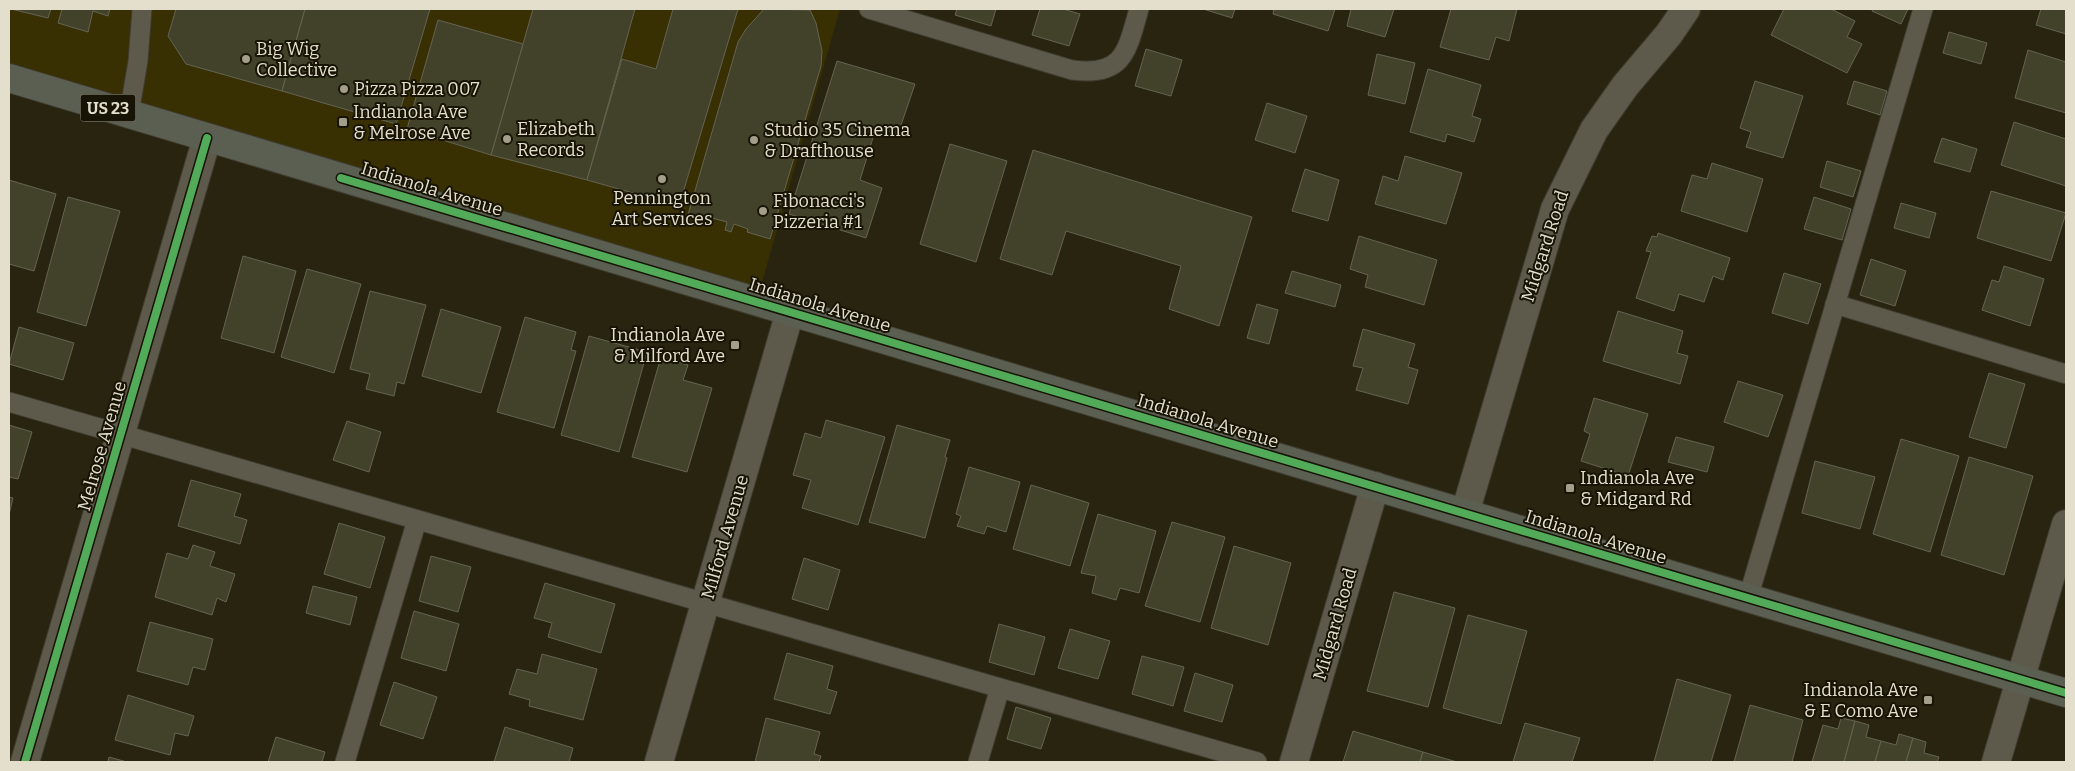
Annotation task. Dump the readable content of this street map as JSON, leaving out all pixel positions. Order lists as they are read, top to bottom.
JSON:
{
  "streets": {
    "main road": ["US 23", "Indianola Avenue"],
    "street": ["Midgard Road", "Melrose Avenue", "Milford Avenue"]
  },
  "crossings": [
    ["Indianola Avenue", "Midgard Road"],
    ["Indianola Avenue", "Melrose Avenue"],
    ["Indianola Avenue", "Milford Avenue"]
  ],
  "places": {
    "other": [
      "Big Wig Collective",
      "Pizza Pizza 007",
      "Elizabeth Records",
      "Studio 35 Cinema & Drafthouse",
      "Pennington Art Services",
      "Fibonacci's Pizzeria #1"
    ],
    "transit": [
      "Indianola Ave & Melrose Ave",
      "Indianola Ave & Milford Ave",
      "Indianola Ave & Midgard Rd",
      "Indianola Ave & E Como Ave"
    ]
  }
}
